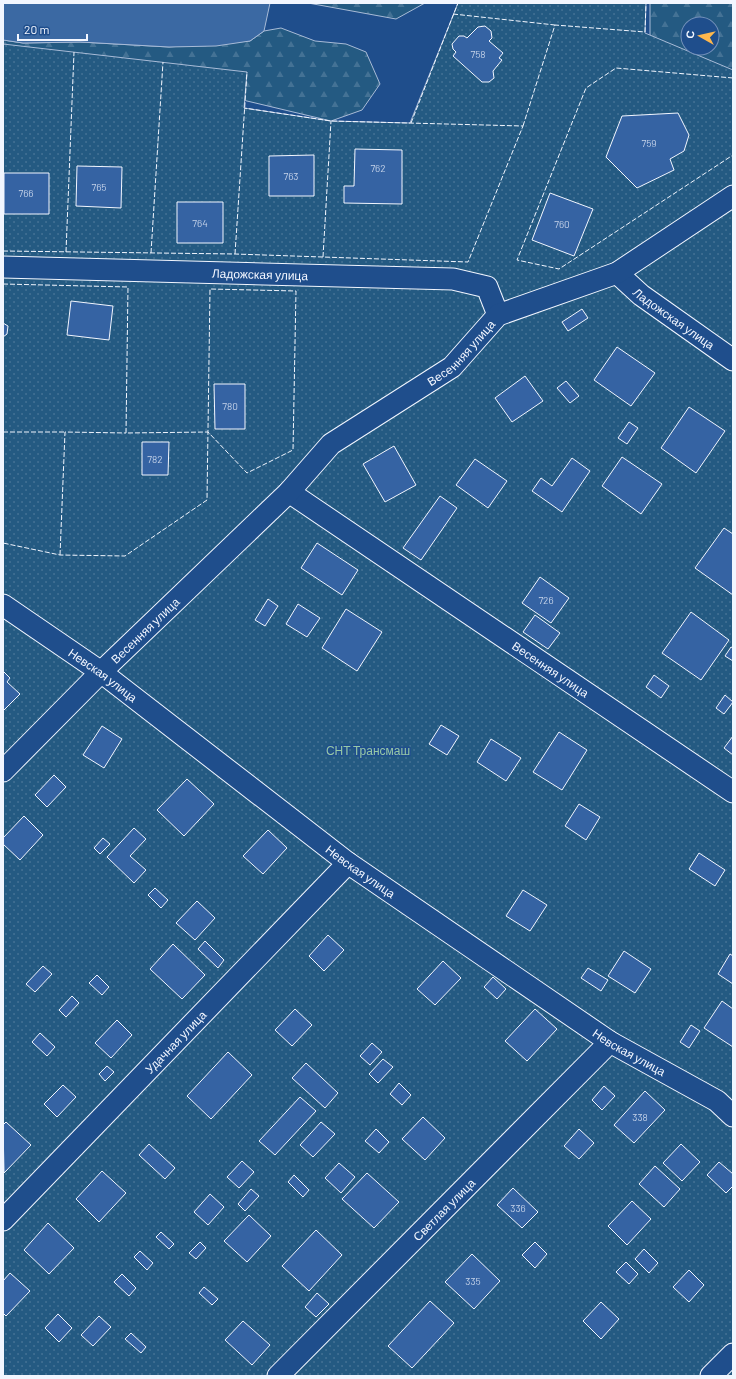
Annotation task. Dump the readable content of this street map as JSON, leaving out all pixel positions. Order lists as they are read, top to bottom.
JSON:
{
  "streets": {
    "street": [
      "Ладожская улица",
      "Весенняя улица",
      "Невская улица",
      "Удачная улица",
      "Светлая улица"
    ]
  },
  "crossings": [
    ["Ладожская улица", "Весенняя улица"],
    ["Весенняя улица", "Невская улица"],
    ["Невская улица", "Удачная улица"],
    ["Невская улица", "Светлая улица"]
  ],
  "parks": ["СНТ Трансмаш"],
  "house_numbers": [
    "758",
    "759",
    "762",
    "763",
    "765",
    "766",
    "764",
    "760",
    "780",
    "782",
    "726",
    "338",
    "336",
    "335"
  ],
  "scale_bar": "20 m",
  "north": "left"
}
